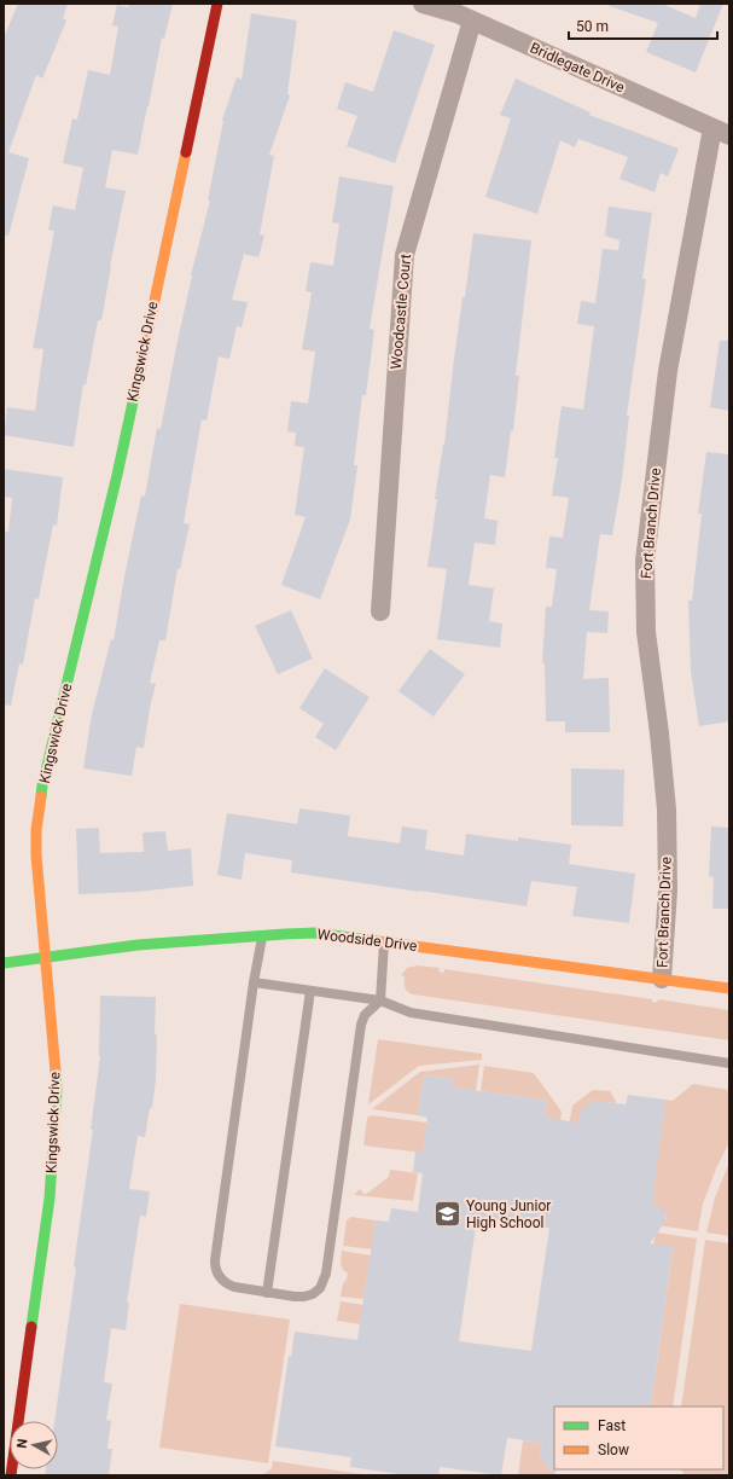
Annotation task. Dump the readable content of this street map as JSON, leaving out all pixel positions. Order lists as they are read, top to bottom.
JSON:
{
  "streets": {
    "street": [
      "Bridlegate Drive",
      "Woodcastle Court",
      "Kingswick Drive",
      "Fort Branch Drive",
      "Woodside Drive"
    ]
  },
  "crossings": [
    ["Bridlegate Drive", "Woodcastle Court"],
    ["Bridlegate Drive", "Fort Branch Drive"],
    ["Kingswick Drive", "Woodside Drive"],
    ["Fort Branch Drive", "Woodside Drive"]
  ],
  "places": {
    "school or university": ["Young Junior High School"]
  },
  "legend": ["Fast", "Slow"],
  "scale_bar": "50 m",
  "north": "left"
}
